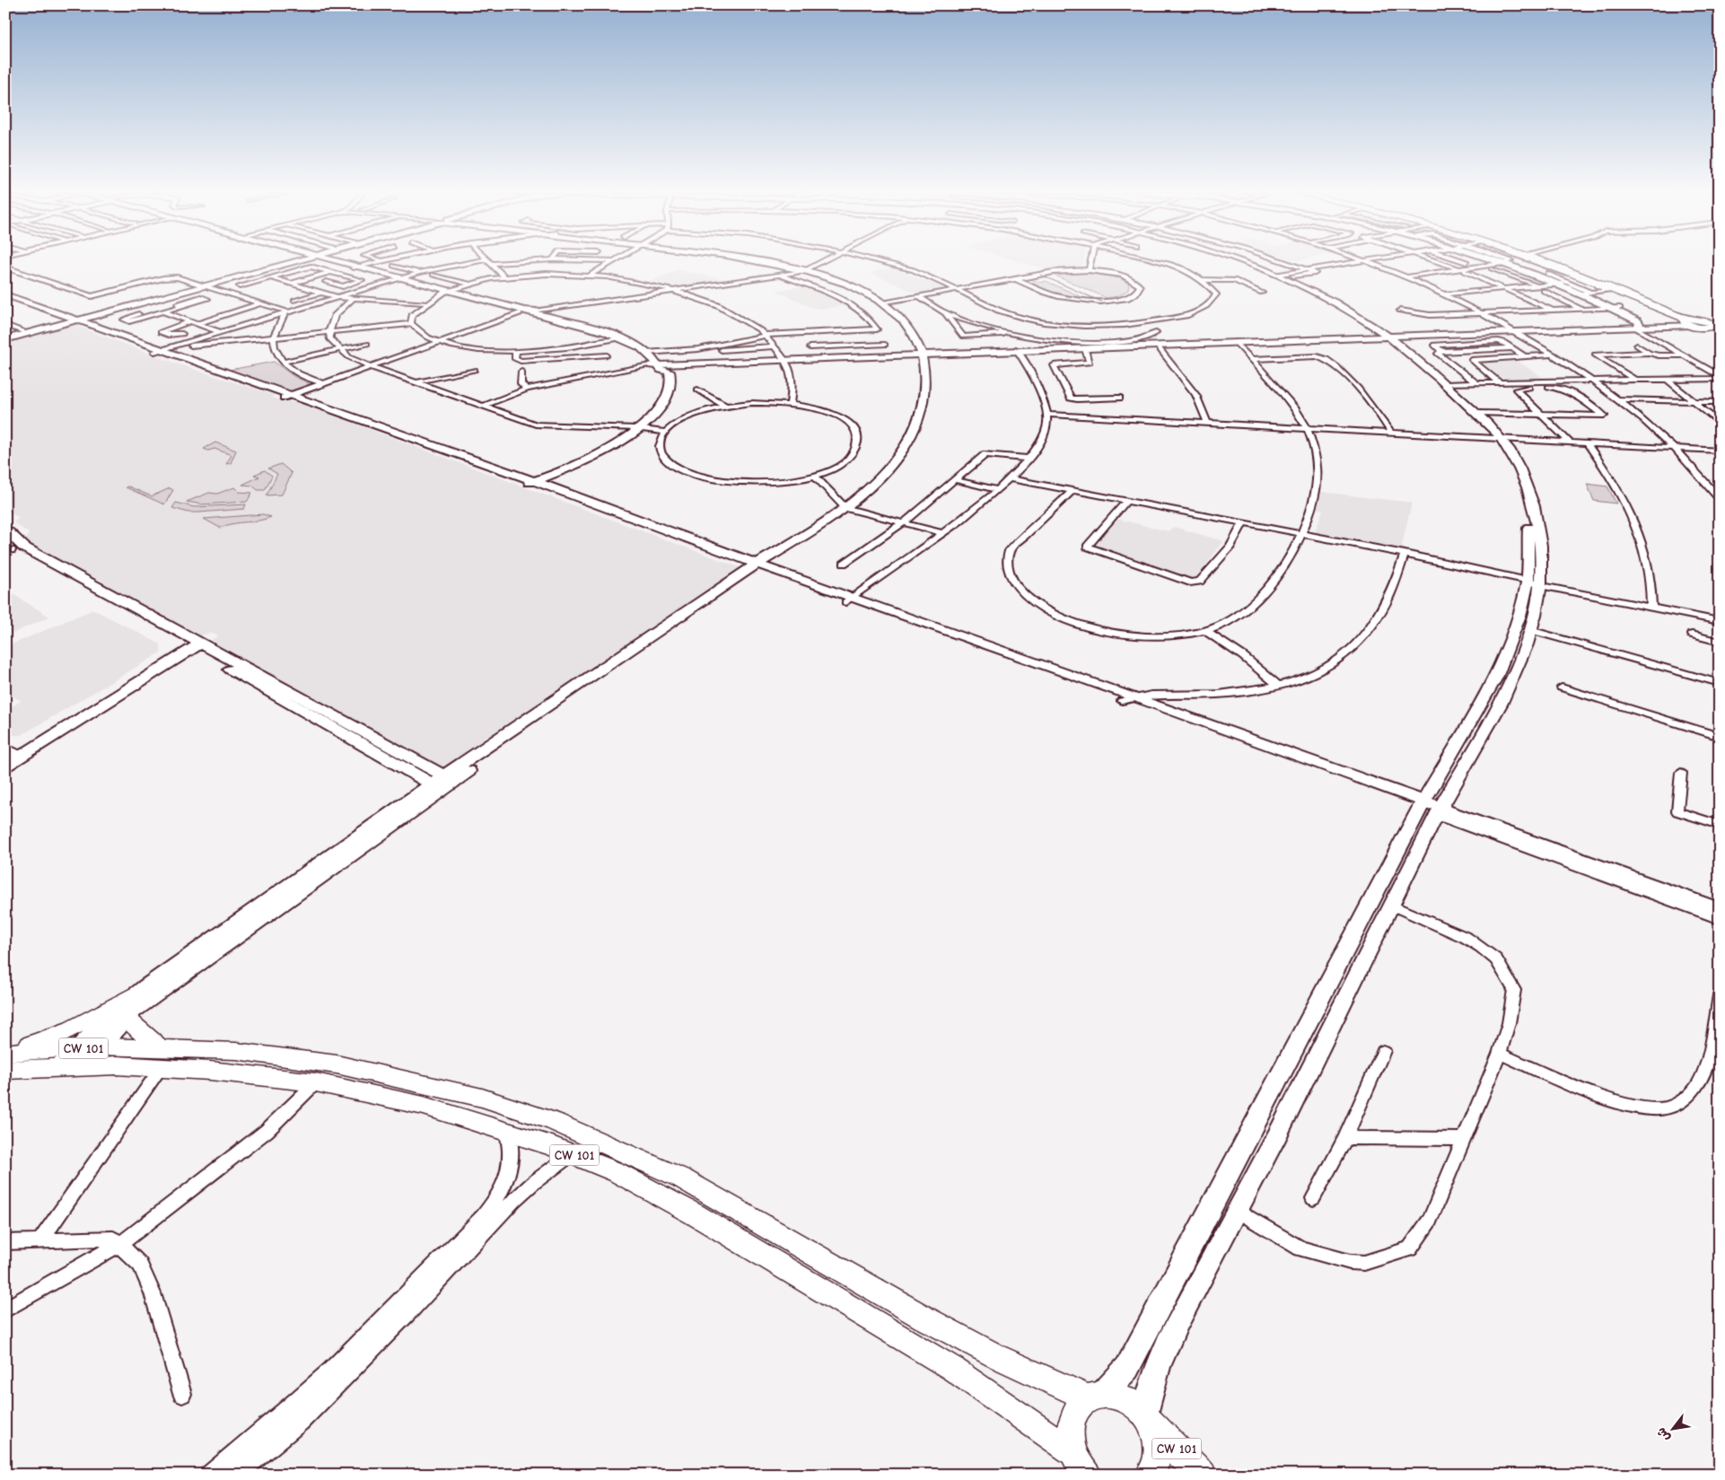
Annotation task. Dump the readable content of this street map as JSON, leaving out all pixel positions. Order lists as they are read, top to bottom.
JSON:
{
  "streets": {
    "main road": ["CW 101"]
  },
  "north": "bottom left"
}
